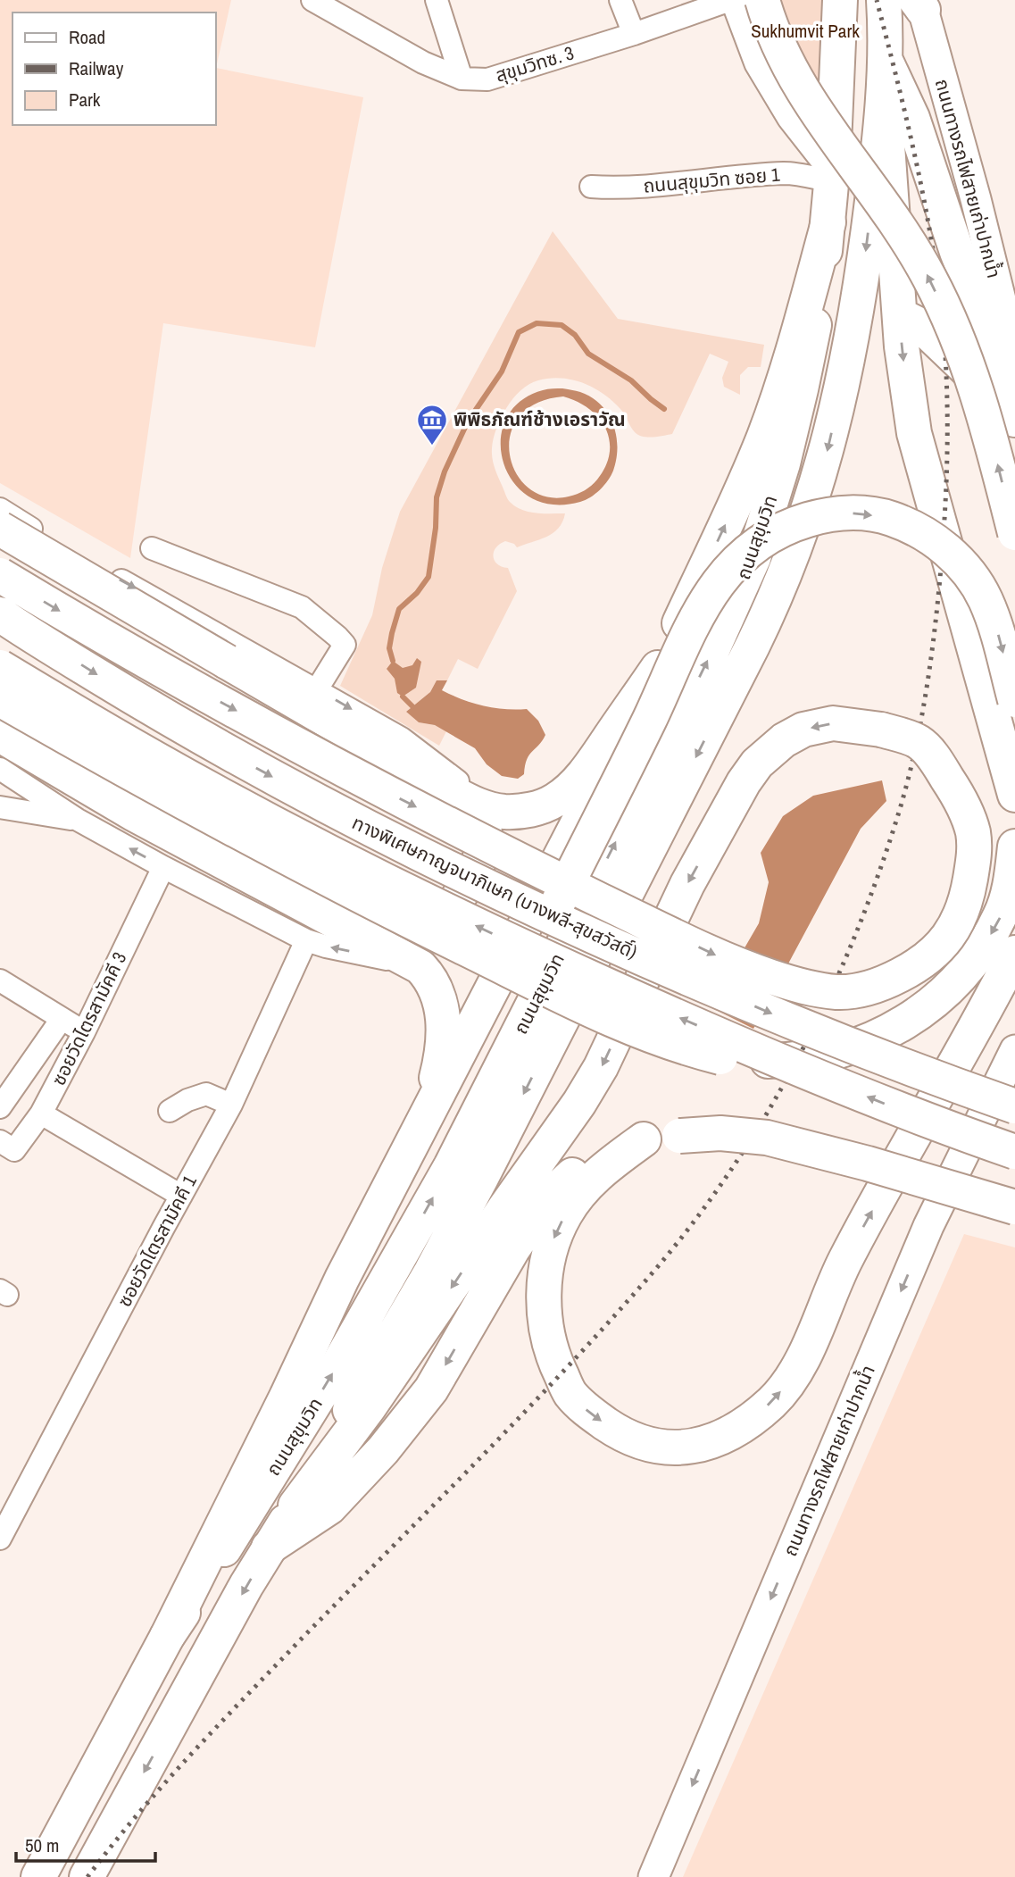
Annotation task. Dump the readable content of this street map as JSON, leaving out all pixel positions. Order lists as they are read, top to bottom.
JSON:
{
  "streets": {
    "highway": ["ถนนสุขุมวิท", "ทางพิเศษกาญจนาภิเษก (บางพลี-สุขสวัสดิ์)"],
    "main road": ["ถนนทางรถไฟสายเก่าปากน้ำ"],
    "street": [
      "สุขุมวิทซ. 3",
      "ถนนสุขุมวิท ซอย 1",
      "ซอยวัดไตรสามัคคี 3",
      "ซอยวัดไตรสามัคคี 1"
    ]
  },
  "crossings": [
    ["ถนนสุขุมวิท ซอย 1", "ถนนสุขุมวิท"]
  ],
  "one_way": ["ถนนทางรถไฟสายเก่าปากน้ำ"],
  "parks": ["Sukhumvit Park"],
  "places": {
    "museum": ["พิพิธภัณฑ์ช้างเอราวัณ"]
  },
  "legend": ["Road", "Railway", "Park"],
  "scale_bar": "50 m"
}
